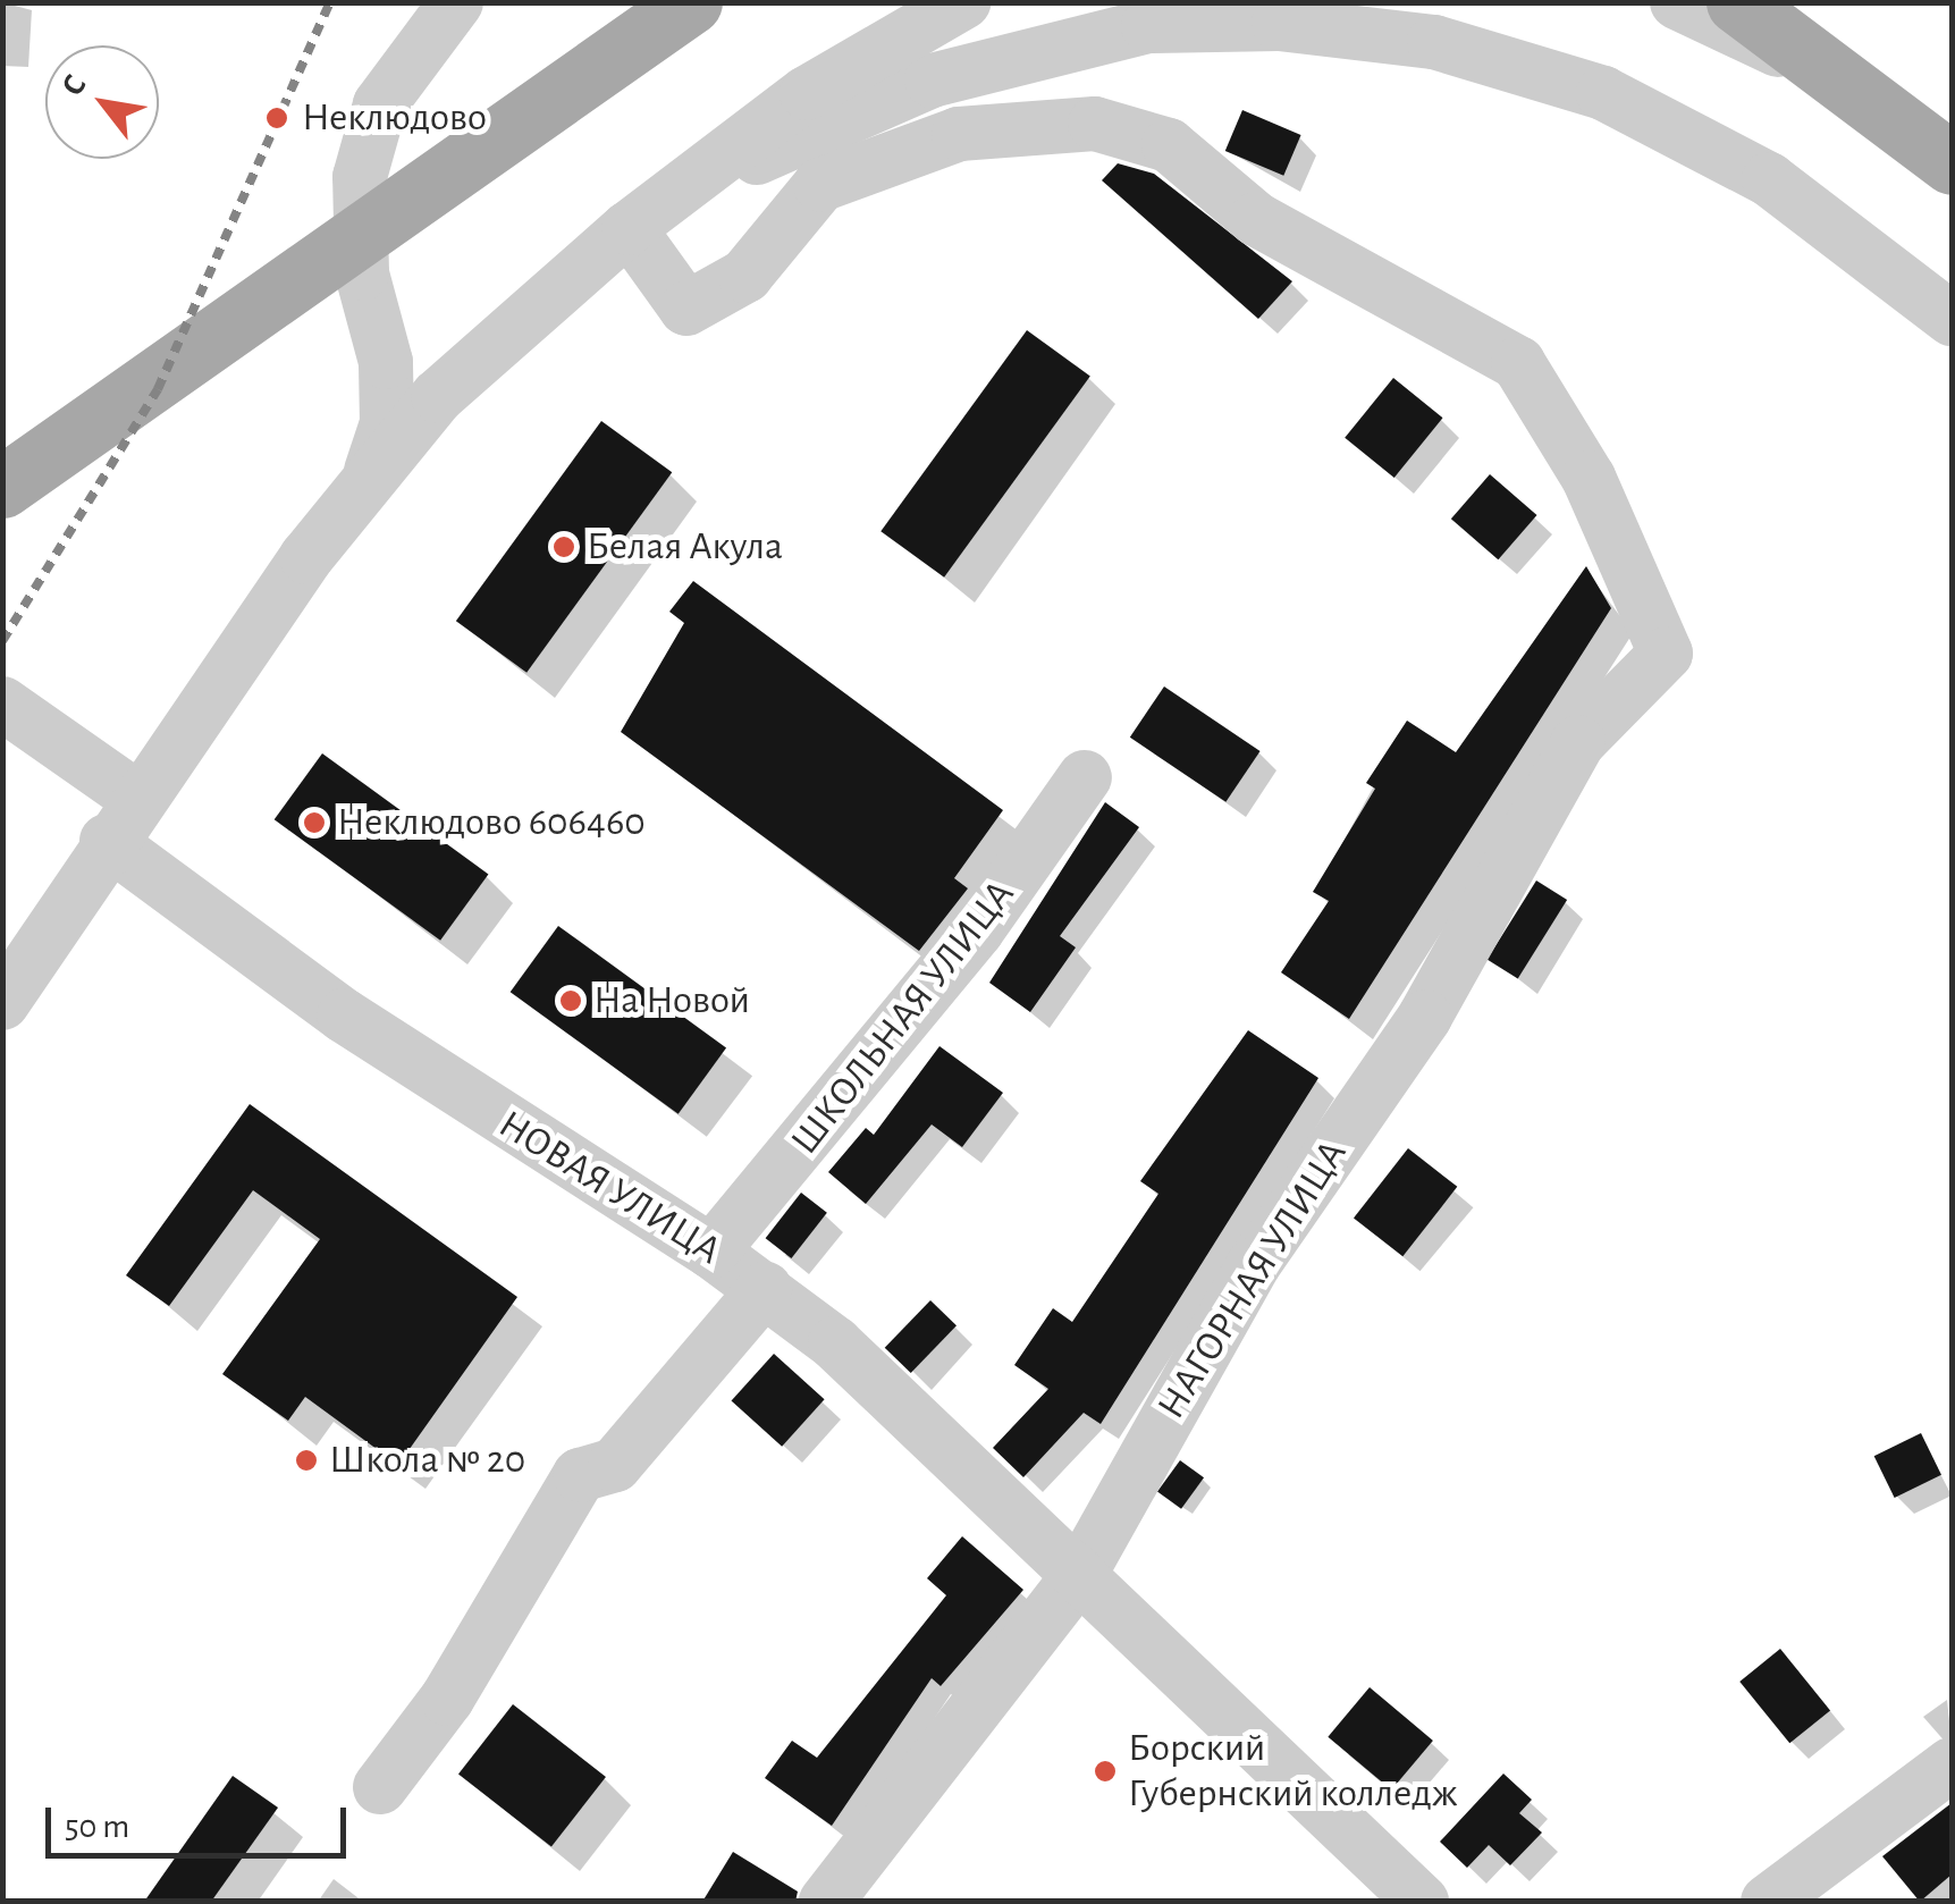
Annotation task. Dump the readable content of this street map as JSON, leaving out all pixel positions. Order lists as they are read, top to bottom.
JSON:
{
  "streets": {
    "street": ["ШКОЛЬНАЯ УЛИЦА", "НОВАЯ УЛИЦА", "НАГОРНАЯ УЛИЦА"]
  },
  "crossings": [
    ["ШКОЛЬНАЯ УЛИЦА", "НОВАЯ УЛИЦА"],
    ["НОВАЯ УЛИЦА", "НАГОРНАЯ УЛИЦА"]
  ],
  "places": [
    "Неклюдово",
    "Белая Акула",
    "Неклюдово 606460",
    "На Новой",
    "Школа № 20",
    "Борский Губернский колледж"
  ],
  "scale_bar": "50 m",
  "north": "top left"
}
